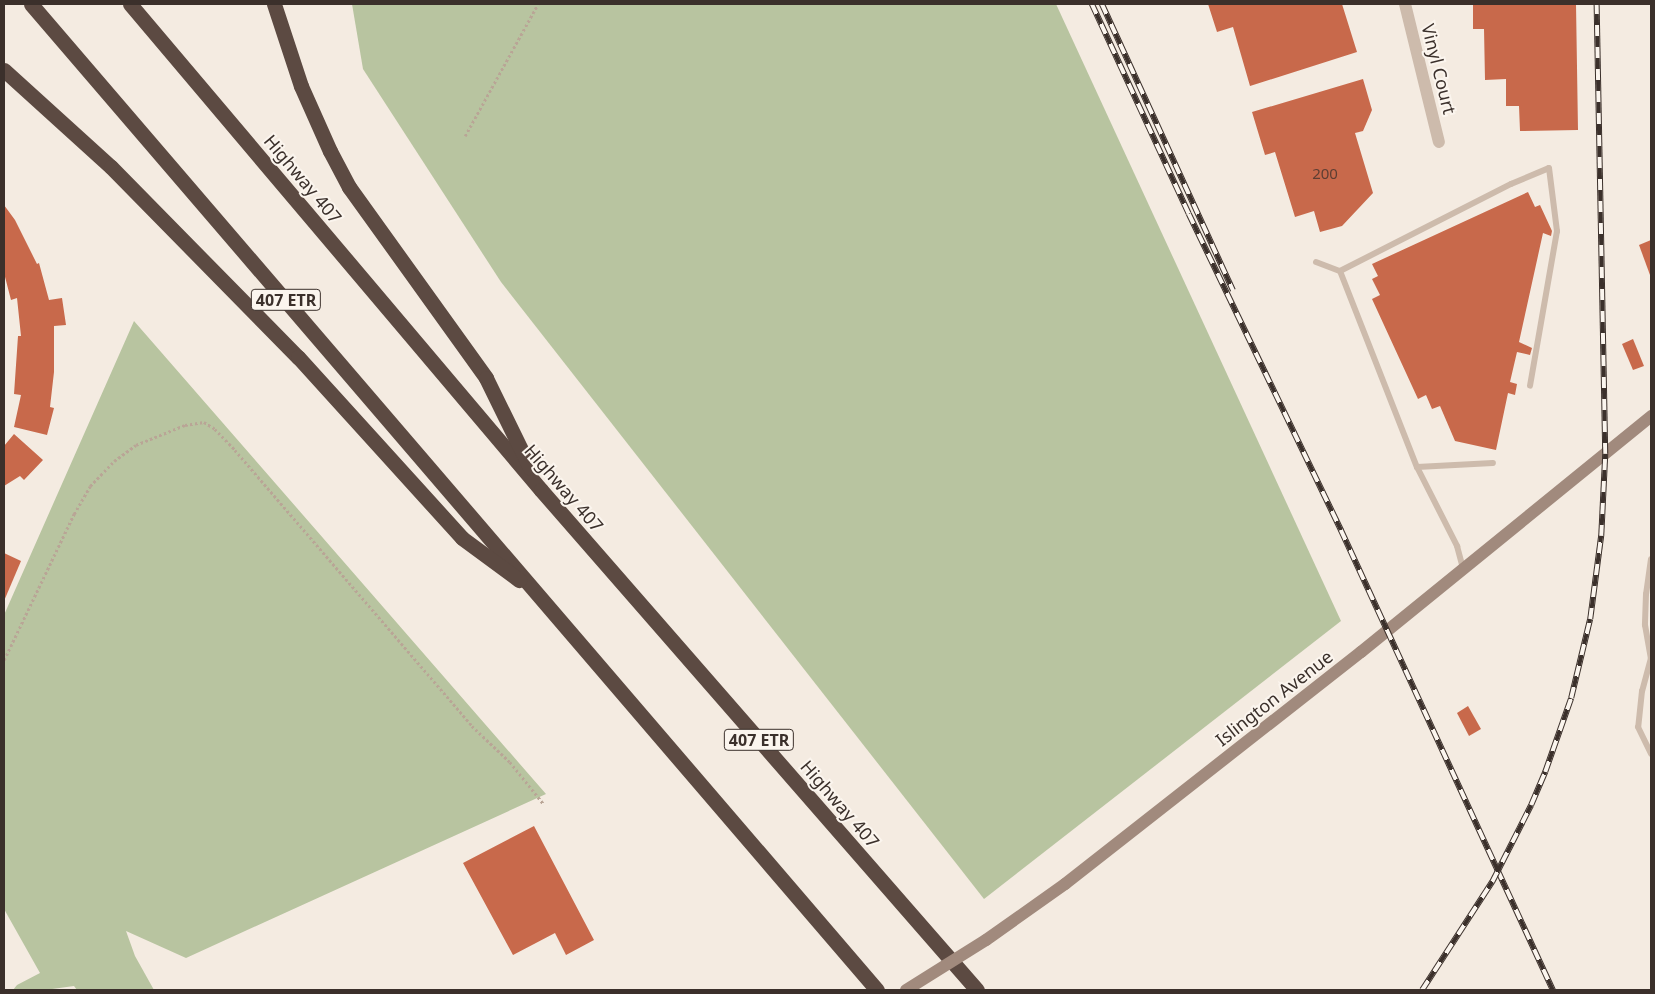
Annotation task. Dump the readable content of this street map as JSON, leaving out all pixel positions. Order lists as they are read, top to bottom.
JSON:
{
  "streets": {
    "highway": ["Highway 407", "407 ETR"],
    "main road": ["Islington Avenue"],
    "street": ["Vinyl Court"]
  },
  "house_numbers": ["200"]
}
